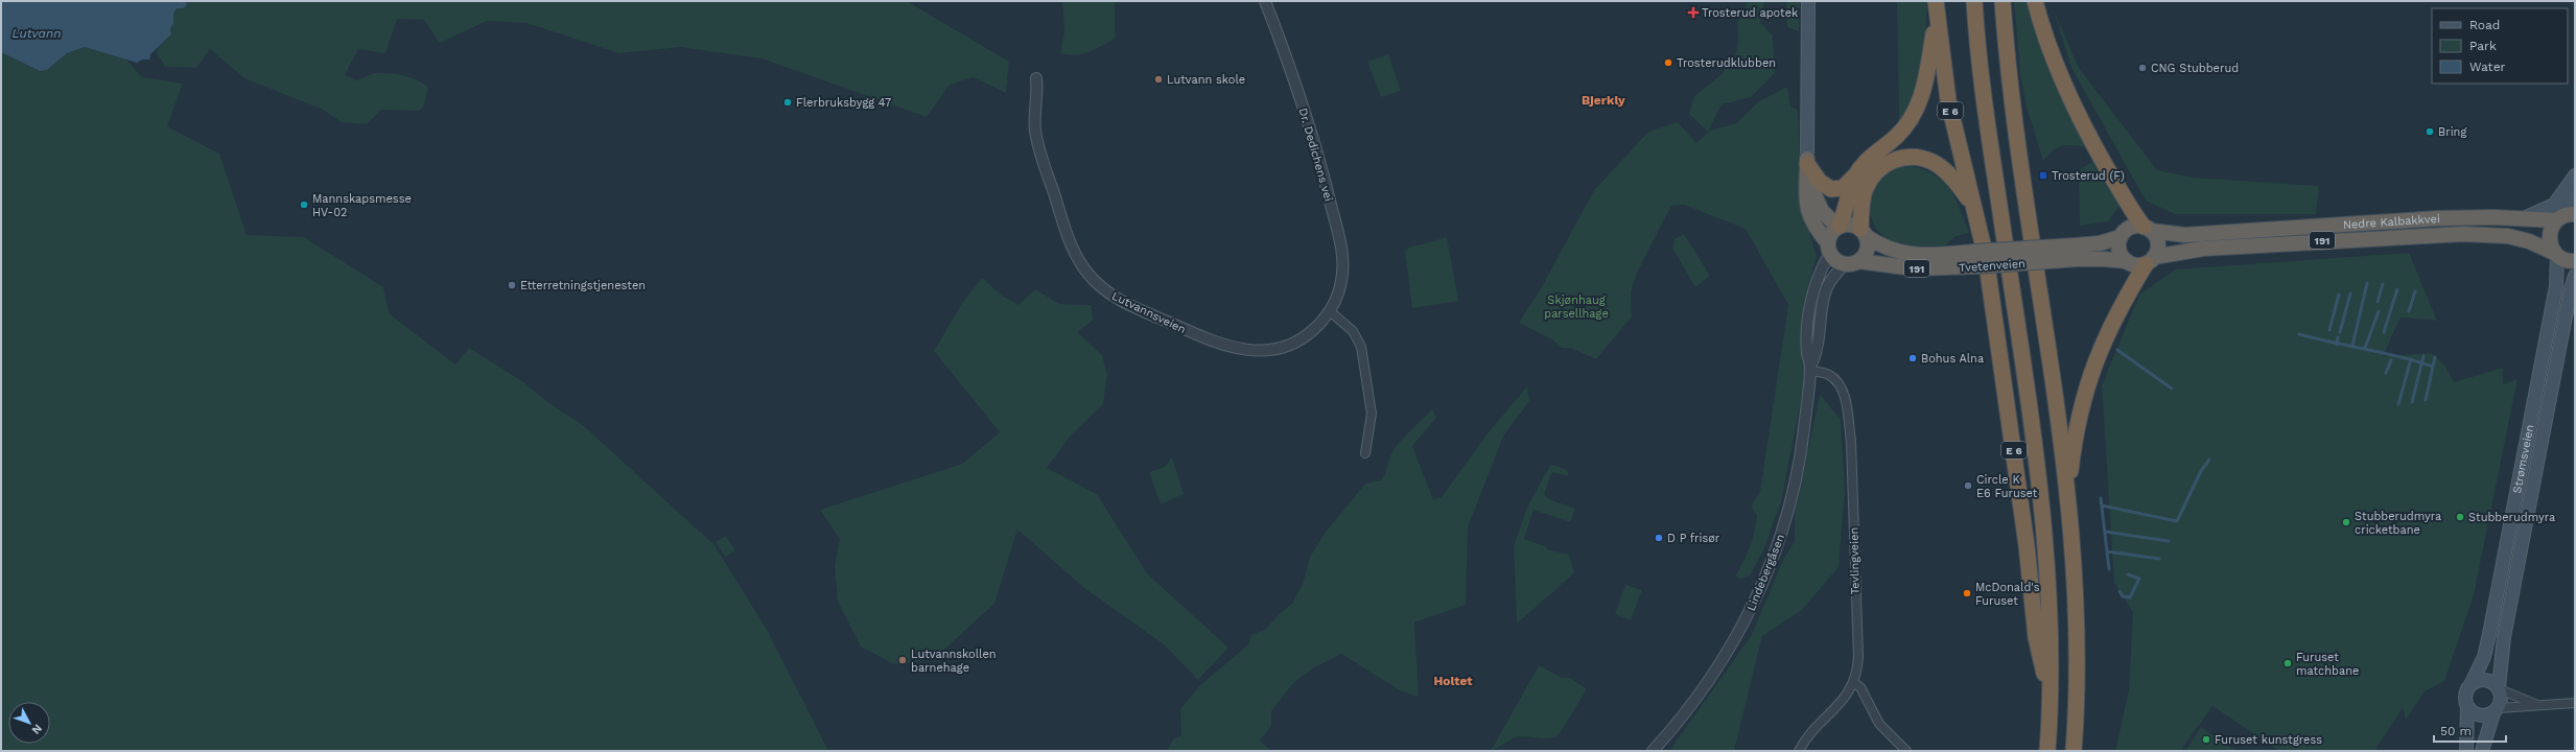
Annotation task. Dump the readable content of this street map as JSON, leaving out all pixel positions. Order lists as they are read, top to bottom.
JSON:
{
  "streets": {
    "highway": [
      "E 6",
      "Nedre Kalbakkvei",
      "191",
      "Tvetenveien"
    ],
    "main road": ["Strømsveien"],
    "street": [
      "Dr. Dedichens vei",
      "Lutvannsveien",
      "Tevlingveien",
      "Lindebergåsen"
    ]
  },
  "crossings": [
    ["E 6", "Tvetenveien"],
    ["Dr. Dedichens vei", "Lutvannsveien"],
    ["Nedre Kalbakkvei", "191"],
    ["Nedre Kalbakkvei", "Tvetenveien"],
    ["Nedre Kalbakkvei", "Strømsveien"],
    ["191", "Tvetenveien"],
    ["Tvetenveien", "Lindebergåsen"],
    ["Tevlingveien", "Lindebergåsen"]
  ],
  "districts": ["Bjerkly", "Holtet"],
  "water": ["Lutvann"],
  "parks": ["Skjønhaug parsellhage"],
  "places": {
    "health": ["Trosterud apotek"],
    "other": [
      "Trosterudklubben",
      "CNG Stubberud",
      "Lutvann skole",
      "Flerbruksbygg 47",
      "Bring",
      "Mannskapsmesse HV-02",
      "Etterretningstjenesten",
      "Bohus Alna",
      "Circle K E6 Furuset",
      "Stubberudmyra",
      "Stubberudmyra cricketbane",
      "D P frisør",
      "McDonald's Furuset",
      "Lutvannskollen barnehage",
      "Furuset matchbane",
      "Furuset kunstgress"
    ],
    "transit": ["Trosterud (F)"]
  },
  "legend": ["Road", "Park", "Water"],
  "scale_bar": "50 m",
  "north": "bottom right"
}
